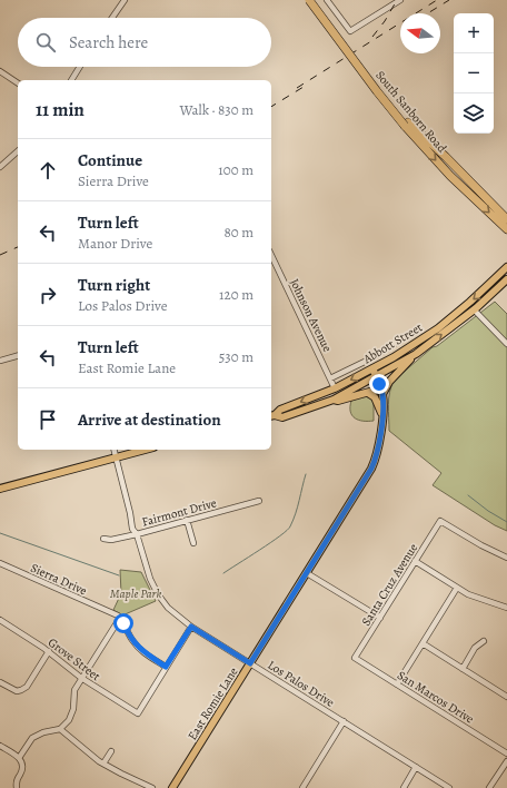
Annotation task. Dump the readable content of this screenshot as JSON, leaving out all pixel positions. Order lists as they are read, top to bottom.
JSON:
{
  "streets": {
    "highway": ["South Sanborn Road"],
    "main road": ["Abbott Street", "East Romie Lane"],
    "street": [
      "Johnson Avenue",
      "Fairmont Drive",
      "Sierra Drive",
      "Santa Cruz Avenue",
      "Grove Street",
      "Los Palos Drive",
      "San Marcos Drive"
    ]
  },
  "crossings": [
    ["Johnson Avenue", "Abbott Street"],
    ["Abbott Street", "East Romie Lane"],
    ["Fairmont Drive", "Los Palos Drive"],
    ["Santa Cruz Avenue", "San Marcos Drive"],
    ["Los Palos Drive", "East Romie Lane"]
  ],
  "parks": ["Maple Park"],
  "north": "left",
  "page": {
    "map_buttons": ["+", "−"],
    "search": "Search here",
    "heading": ["11 min", "Walk · 830 m"],
    "list": [
      ["Continue", "Sierra Drive", "100 m"],
      ["Turn left", "Manor Drive", "80 m"],
      ["Turn right", "Los Palos Drive", "120 m"],
      ["Turn left", "East Romie Lane", "530 m"],
      "Arrive at destination"
    ]
  }
}
